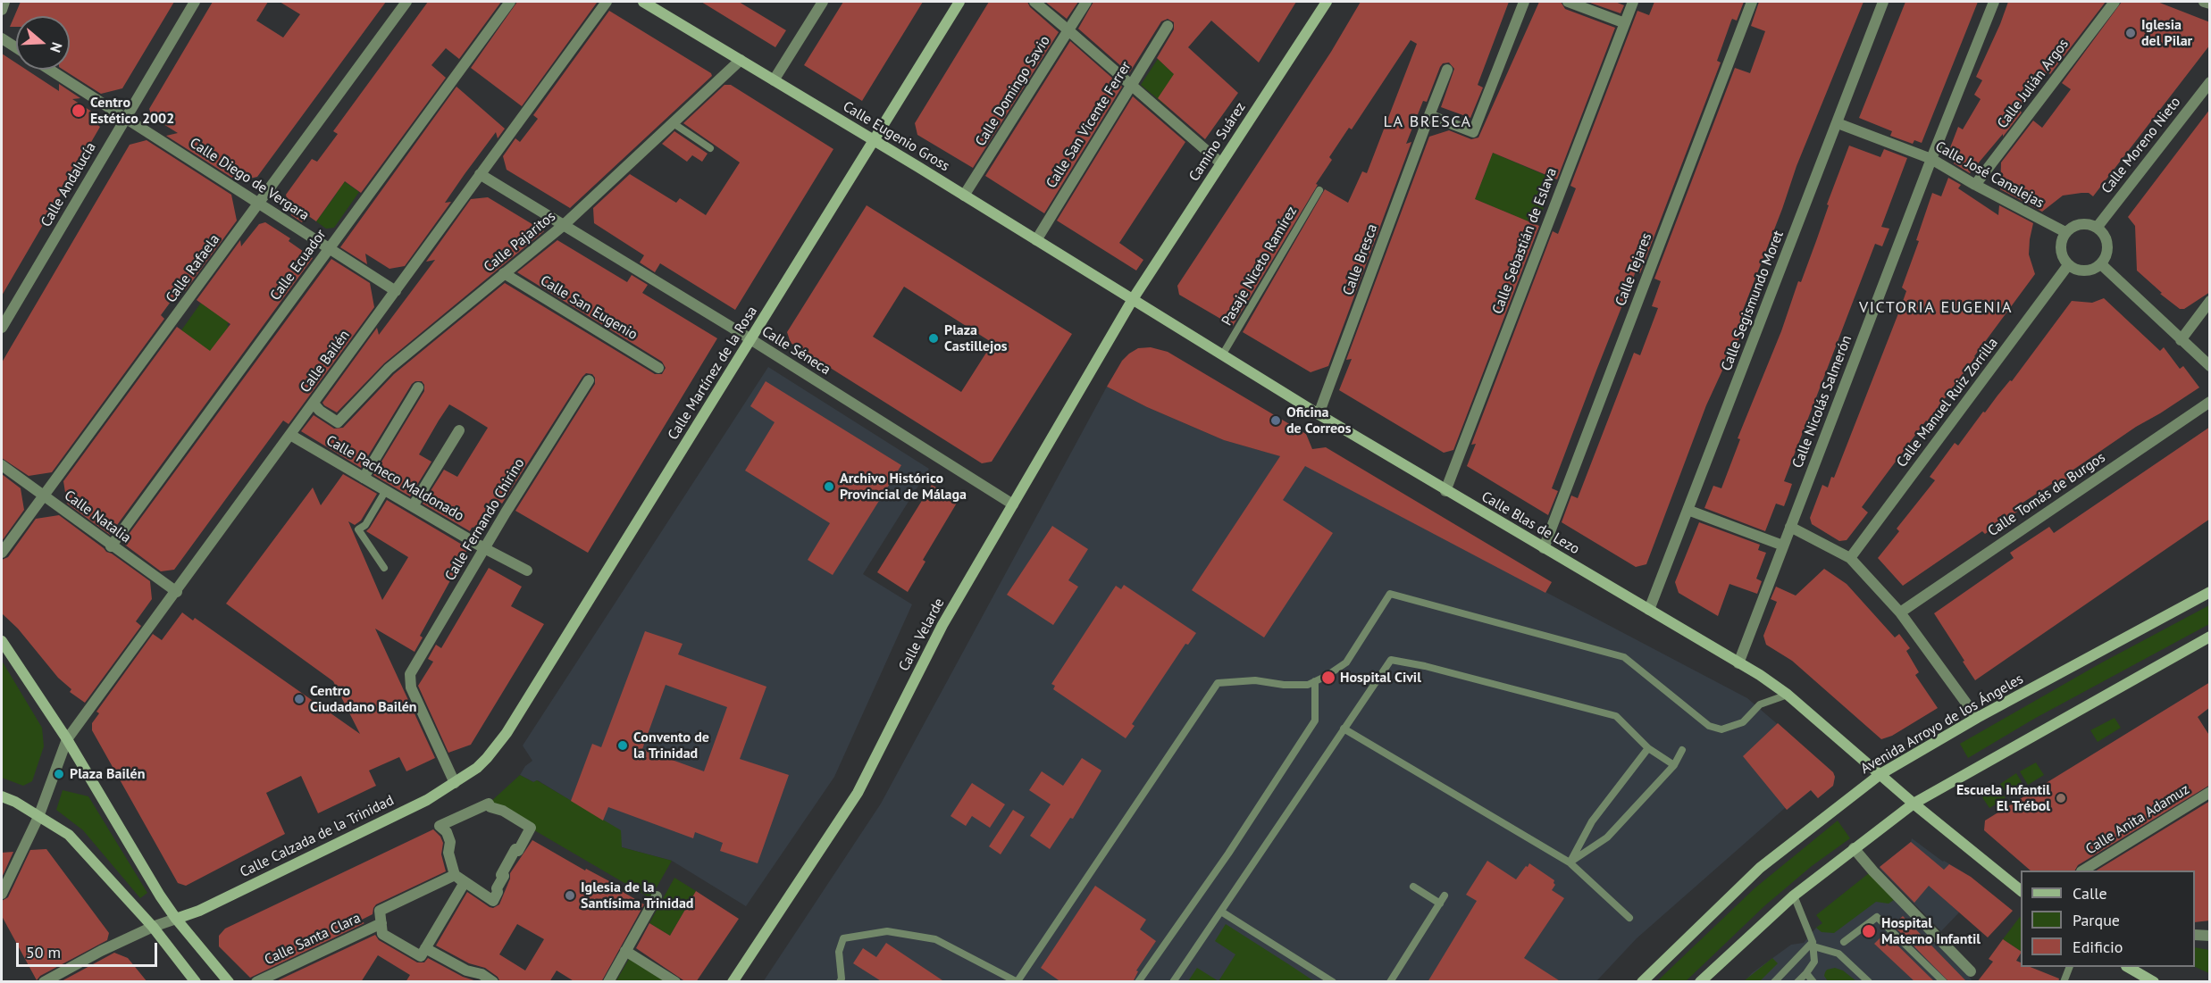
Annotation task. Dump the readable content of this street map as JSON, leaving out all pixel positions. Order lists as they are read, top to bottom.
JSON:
{
  "streets": {
    "main road": [
      "Calle Eugenio Gross",
      "Camino Suárez",
      "Calle Martínez de la Rosa",
      "Calle Blas de Lezo",
      "Calle Velarde",
      "Avenida Arroyo de los Ángeles",
      "Calle Calzada de la Trinidad"
    ],
    "street": [
      "Calle Julián Argos",
      "Calle Domingo Savio",
      "Calle San Vicente Ferrer",
      "Calle Moreno Nieto",
      "Calle José Canalejas",
      "Calle Diego de Vergara",
      "Calle Andalucía",
      "Calle Sebastián de Eslava",
      "Calle Pajaritos",
      "Calle Bresca",
      "Calle Ecuador",
      "Calle Rafaela",
      "Calle Tejares",
      "Calle Segismundo Moret",
      "Calle San Eugenio",
      "Calle Séneca",
      "Calle Bailén",
      "Calle Nicolás Salmerón",
      "Calle Manuel Ruiz Zorrilla",
      "Calle Pacheco Maldonado",
      "Calle Tomás de Burgos",
      "Calle Natalia",
      "Calle Fernando Chirino",
      "Calle Anita Adamuz",
      "Calle Santa Clara"
    ],
    "lane": ["Pasaje Niceto Ramírez"]
  },
  "crossings": [
    ["Calle Julián Argos", "Calle José Canalejas"],
    ["Calle Domingo Savio", "Calle Eugenio Gross"],
    ["Calle San Vicente Ferrer", "Calle Eugenio Gross"],
    ["Calle Eugenio Gross", "Camino Suárez"],
    ["Calle Eugenio Gross", "Calle Pajaritos"],
    ["Calle Eugenio Gross", "Calle Martínez de la Rosa"],
    ["Calle Eugenio Gross", "Calle Blas de Lezo"],
    ["Calle Eugenio Gross", "Calle Velarde"],
    ["Camino Suárez", "Calle Blas de Lezo"],
    ["Camino Suárez", "Calle Velarde"],
    ["Calle Moreno Nieto", "Calle José Canalejas"],
    ["Calle Moreno Nieto", "Calle Manuel Ruiz Zorrilla"],
    ["Calle José Canalejas", "Calle Segismundo Moret"],
    ["Calle José Canalejas", "Calle Nicolás Salmerón"],
    ["Calle José Canalejas", "Calle Manuel Ruiz Zorrilla"],
    ["Calle Diego de Vergara", "Calle Andalucía"],
    ["Calle Diego de Vergara", "Calle Ecuador"],
    ["Calle Diego de Vergara", "Calle Rafaela"],
    ["Calle Diego de Vergara", "Calle Bailén"],
    ["Calle Sebastián de Eslava", "Calle Blas de Lezo"],
    ["Calle Pajaritos", "Calle San Eugenio"],
    ["Calle Pajaritos", "Calle Séneca"],
    ["Calle Pajaritos", "Calle Bailén"],
    ["Calle Bresca", "Calle Blas de Lezo"],
    ["Calle Ecuador", "Calle Natalia"],
    ["Pasaje Niceto Ramírez", "Calle Blas de Lezo"],
    ["Calle Rafaela", "Calle Natalia"],
    ["Calle Tejares", "Calle Blas de Lezo"],
    ["Calle Segismundo Moret", "Calle Blas de Lezo"],
    ["Calle Séneca", "Calle Bailén"],
    ["Calle Séneca", "Calle Martínez de la Rosa"],
    ["Calle Séneca", "Calle Velarde"],
    ["Calle Bailén", "Calle Pacheco Maldonado"],
    ["Calle Bailén", "Calle Natalia"],
    ["Calle Martínez de la Rosa", "Calle Calzada de la Trinidad"],
    ["Calle Nicolás Salmerón", "Calle Blas de Lezo"],
    ["Calle Pacheco Maldonado", "Calle Fernando Chirino"],
    ["Calle Fernando Chirino", "Calle Calzada de la Trinidad"],
    ["Calle Blas de Lezo", "Calle Velarde"],
    ["Calle Blas de Lezo", "Avenida Arroyo de los Ángeles"]
  ],
  "districts": ["LA BRESCA", "VICTORIA EUGENIA"],
  "places": [
    "Iglesia del Pilar",
    "Centro Estético 2002",
    "Plaza Castillejos",
    "Oficina de Correos",
    "Archivo Histórico Provincial de Málaga",
    "Hospital Civil",
    "Centro Ciudadano Bailén",
    "Convento de la Trinidad",
    "Plaza Bailén",
    "Escuela Infantil El Trébol",
    "Iglesia de la Santísima Trinidad",
    "Hospital Materno Infantil"
  ],
  "legend": ["Calle", "Parque", "Edificio"],
  "scale_bar": "50 m",
  "north": "right"
}
